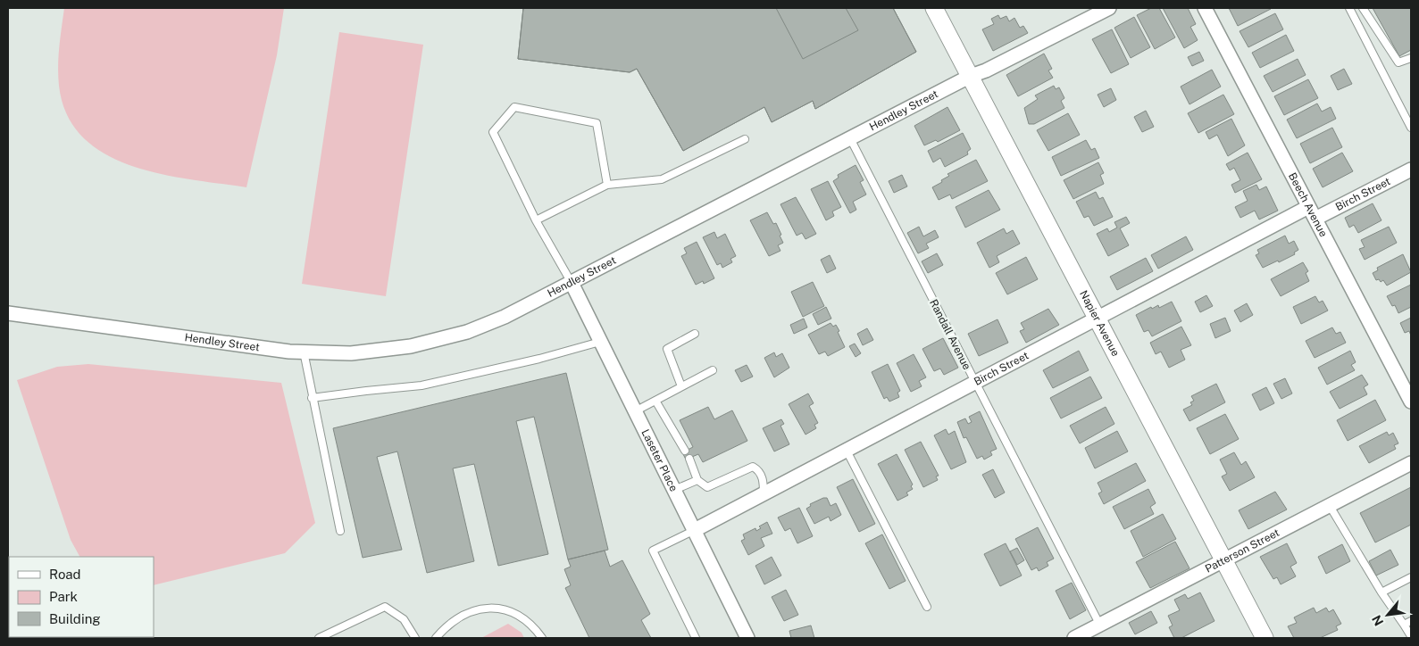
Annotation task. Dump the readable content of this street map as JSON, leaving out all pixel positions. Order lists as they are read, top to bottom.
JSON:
{
  "streets": {
    "street": [
      "Hendley Street",
      "Birch Street",
      "Beech Avenue",
      "Napier Avenue",
      "Laseter Place",
      "Patterson Street"
    ],
    "lane": ["Randall Avenue"]
  },
  "crossings": [
    ["Hendley Street", "Napier Avenue"],
    ["Hendley Street", "Randall Avenue"],
    ["Hendley Street", "Laseter Place"],
    ["Birch Street", "Beech Avenue"],
    ["Birch Street", "Napier Avenue"],
    ["Birch Street", "Randall Avenue"],
    ["Birch Street", "Laseter Place"],
    ["Napier Avenue", "Patterson Street"],
    ["Randall Avenue", "Patterson Street"]
  ],
  "legend": ["Road", "Park", "Building"],
  "north": "bottom left"
}
